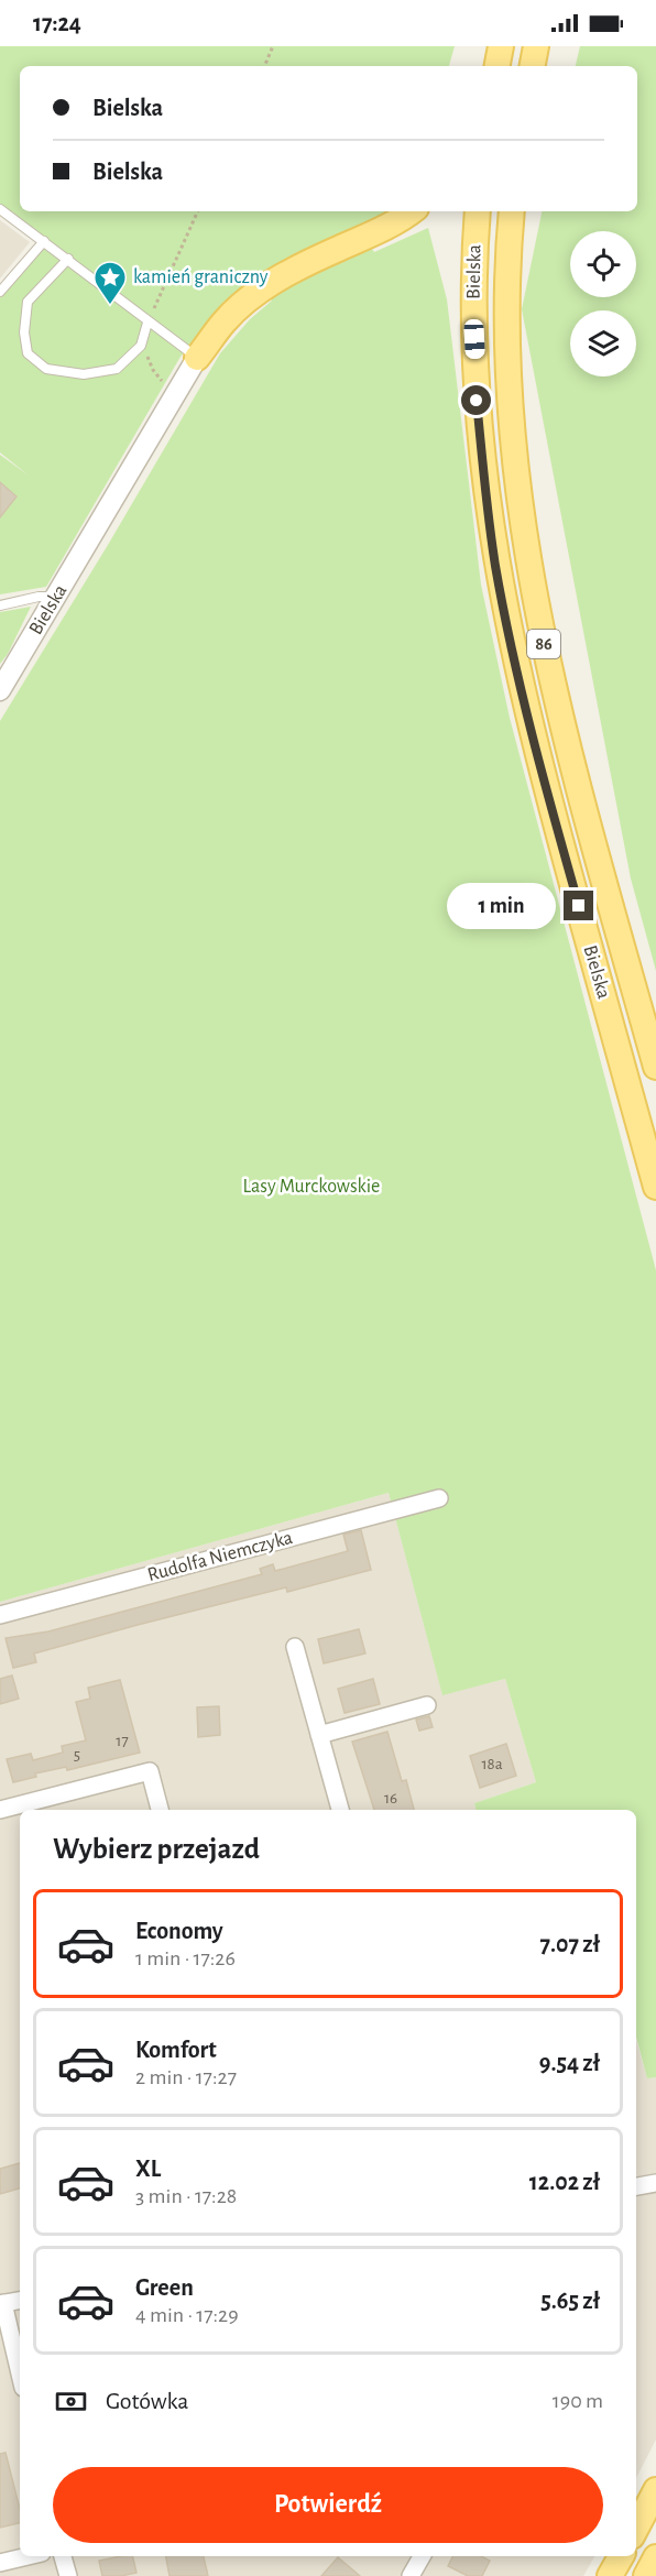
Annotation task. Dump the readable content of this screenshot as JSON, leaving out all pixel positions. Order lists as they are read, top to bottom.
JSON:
{
  "streets": {
    "main road": ["Bielska", "86"],
    "street": ["Rudolfa Niemczyka"]
  },
  "parks": ["Lasy Murckowskie"],
  "places": {
    "place": ["kamień graniczny"]
  },
  "house_numbers": [
    "17",
    "5",
    "18a",
    "16"
  ],
  "page": {
    "status": "17:24",
    "banner": ["Bielska", "Bielska"],
    "bubble": "1 min",
    "heading": "Wybierz przejazd",
    "list": [
      {
        "name": "Economy",
        "note": "1 min · 17:26",
        "value": "7.07 zł"
      },
      {
        "name": "Komfort",
        "note": "2 min · 17:27",
        "value": "9.54 zł"
      },
      {
        "name": "XL",
        "note": "3 min · 17:28",
        "value": "12.02 zł"
      },
      {
        "name": "Green",
        "note": "4 min · 17:29",
        "value": "5.65 zł"
      }
    ],
    "pay": ["Gotówka", "190 m"],
    "buttons": "Potwierdź"
  }
}
